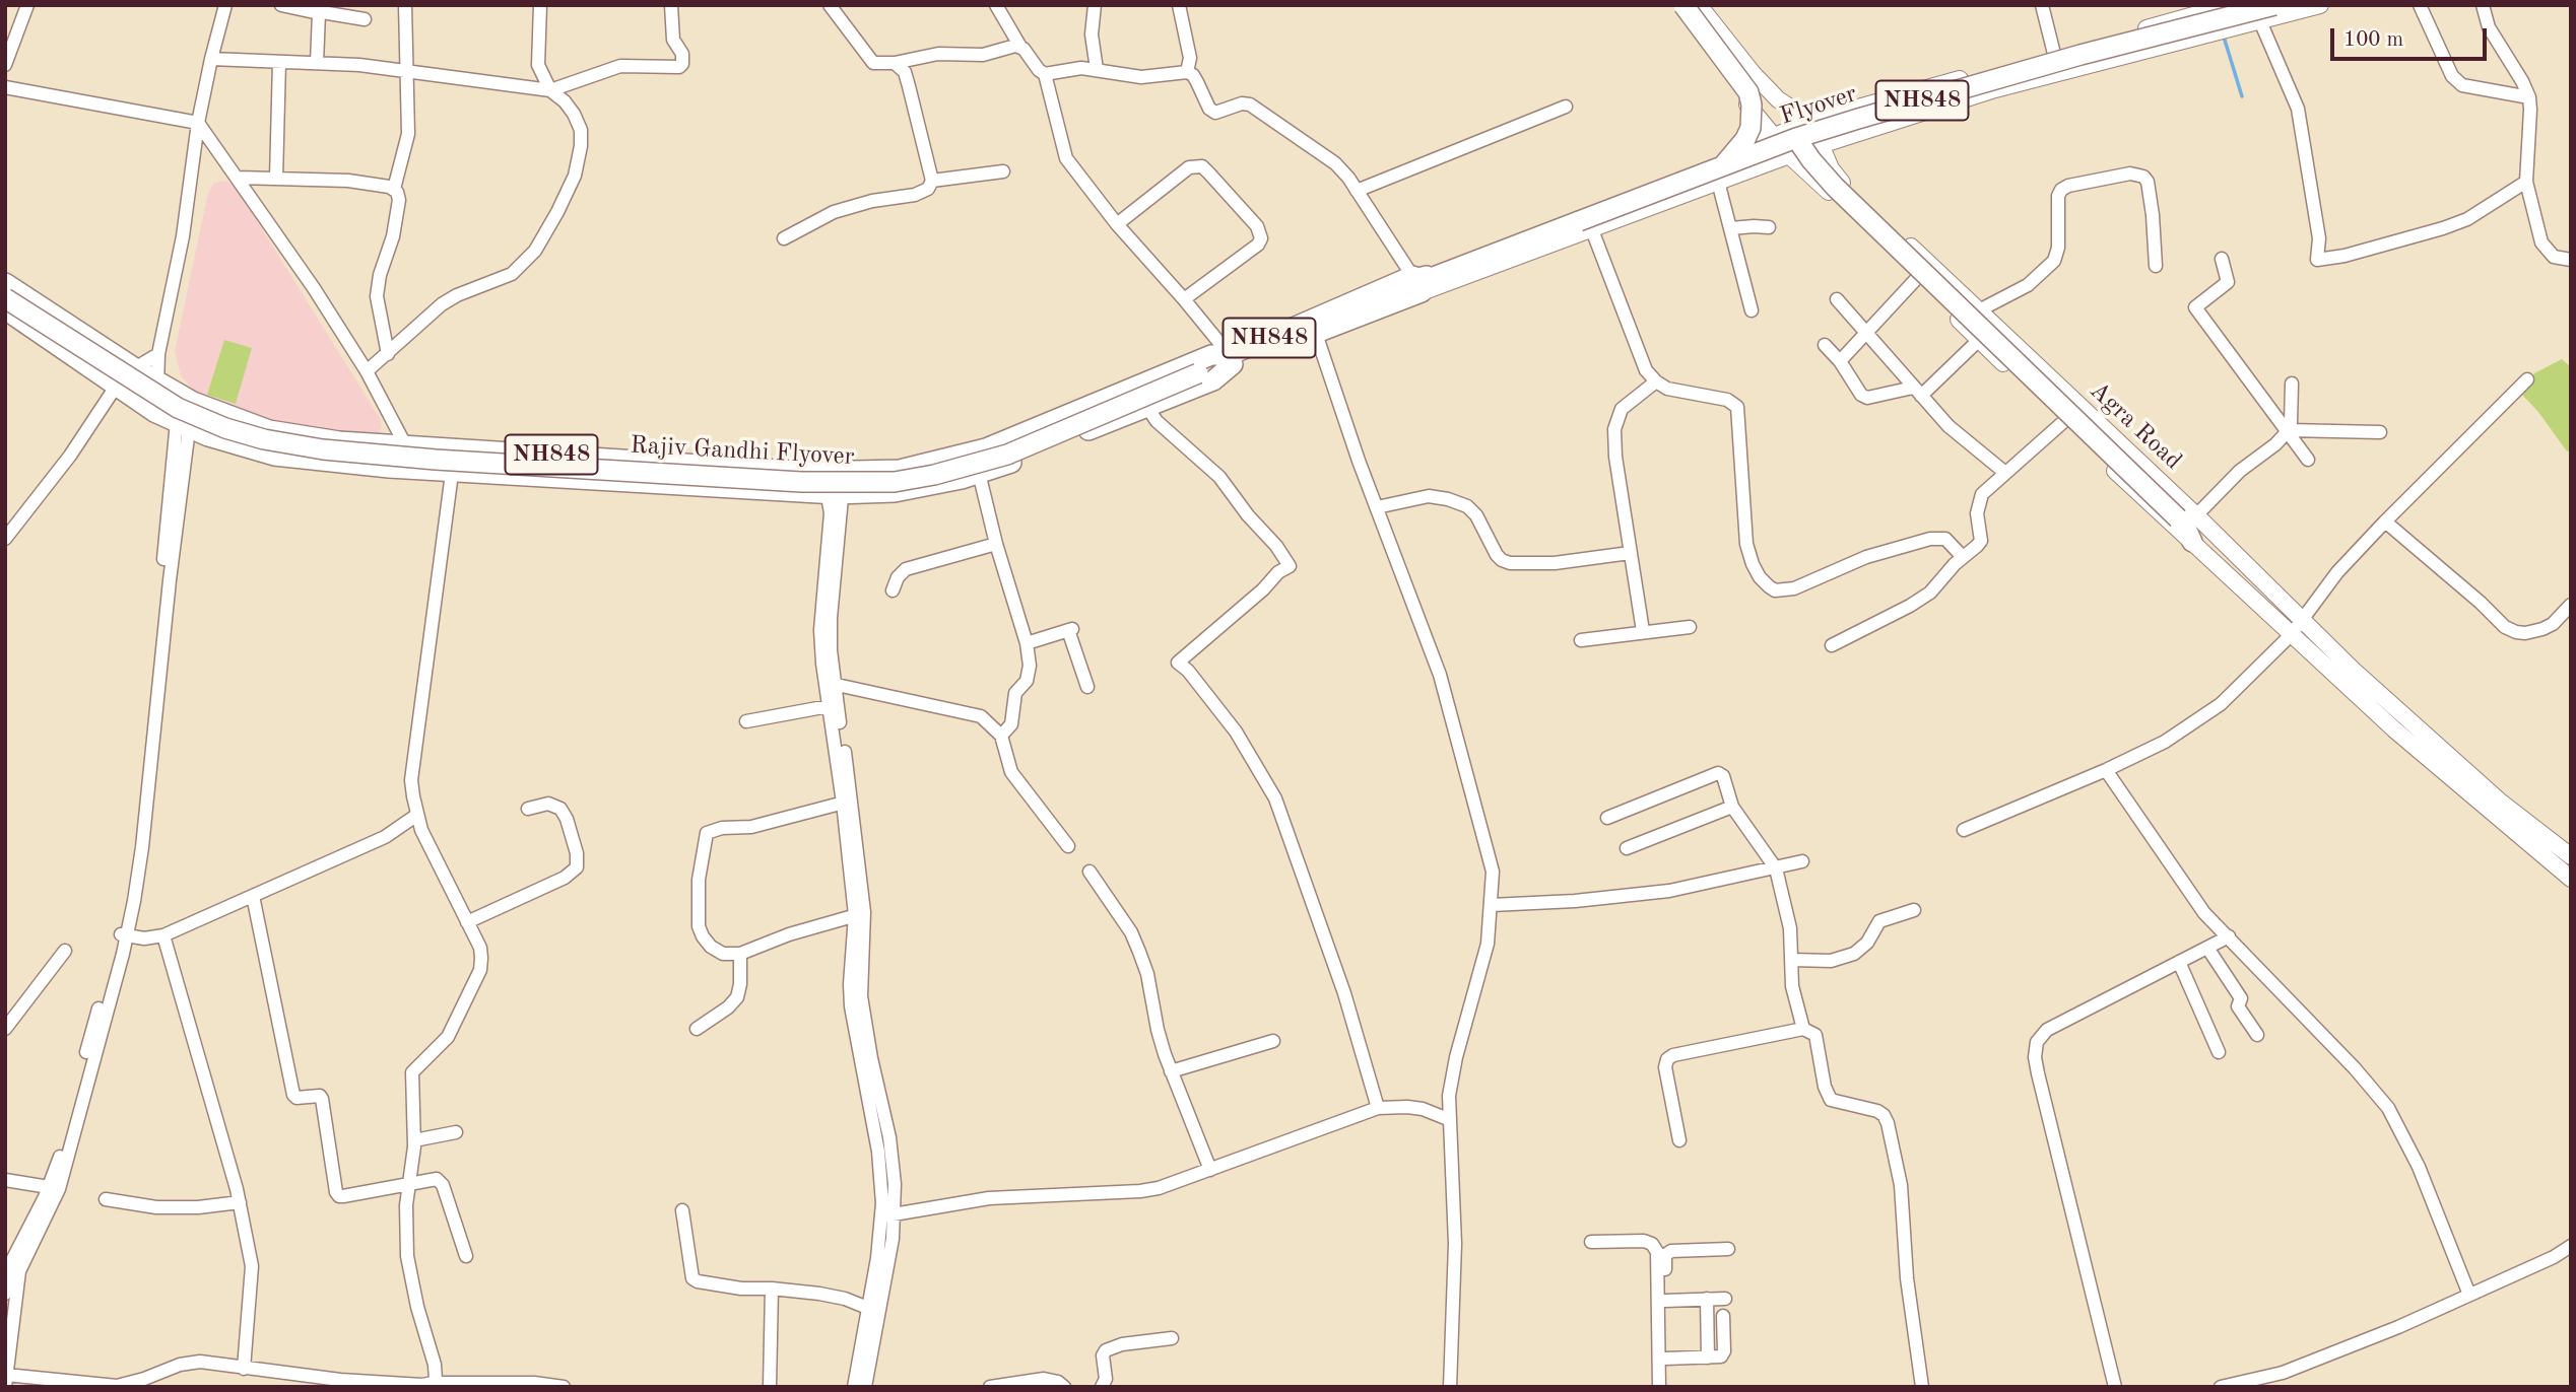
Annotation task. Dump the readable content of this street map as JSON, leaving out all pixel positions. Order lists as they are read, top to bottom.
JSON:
{
  "streets": {
    "highway": ["NH848", "Flyover", "Rajiv Gandhi Flyover"],
    "main road": ["Agra Road"]
  },
  "crossings": [
    ["NH848", "Flyover"],
    ["NH848", "Rajiv Gandhi Flyover"],
    ["Flyover", "Agra Road"]
  ],
  "scale_bar": "100 m"
}
